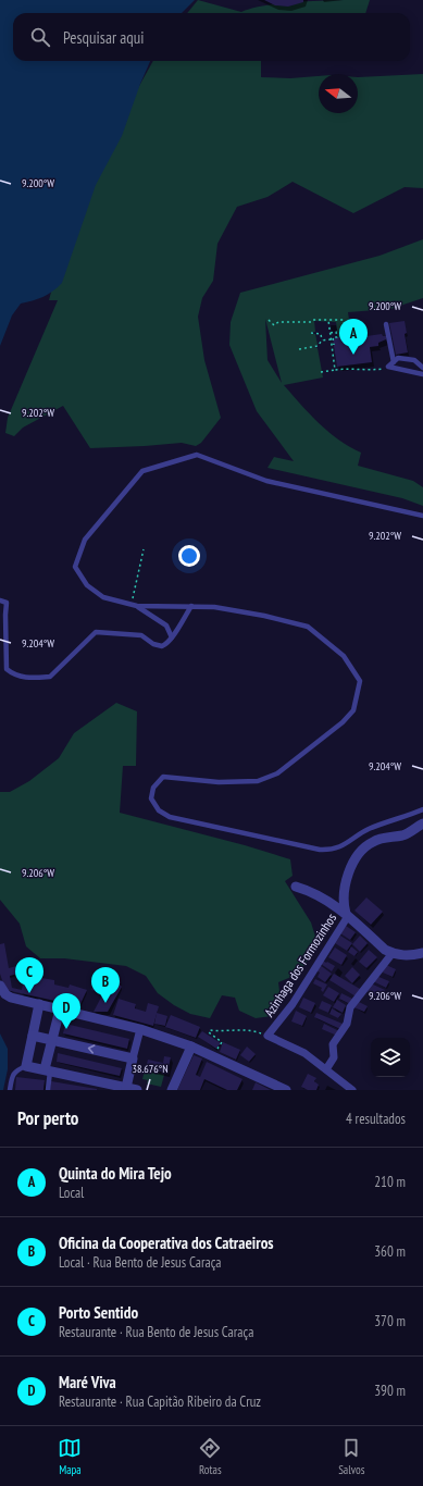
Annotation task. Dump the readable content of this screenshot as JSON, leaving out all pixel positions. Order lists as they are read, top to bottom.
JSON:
{
  "streets": {
    "street": ["Azinhaga dos Formozinhos"]
  },
  "north": "left",
  "page": {
    "search": "Pesquisar aqui",
    "pins": [
      "A",
      "C",
      "B",
      "D"
    ],
    "heading": ["Por perto", "4 resultados"],
    "list": [
      {
        "mark": "A",
        "name": "Quinta do Mira Tejo",
        "note": "Local",
        "value": "210 m"
      },
      {
        "mark": "B",
        "name": "Oficina da Cooperativa dos Catraeiros",
        "note": "Local · Rua Bento de Jesus Caraça",
        "value": "360 m"
      },
      {
        "mark": "C",
        "name": "Porto Sentido",
        "note": "Restaurante · Rua Bento de Jesus Caraça",
        "value": "370 m"
      },
      {
        "mark": "D",
        "name": "Maré Viva",
        "note": "Restaurante · Rua Capitão Ribeiro da Cruz",
        "value": "390 m"
      }
    ],
    "nav": ["Mapa", "Rotas", "Salvos"]
  },
  "coordinates": [
    "9.200°W",
    "9.202°W",
    "9.204°W",
    "9.206°W",
    "38.676°N"
  ]
}
